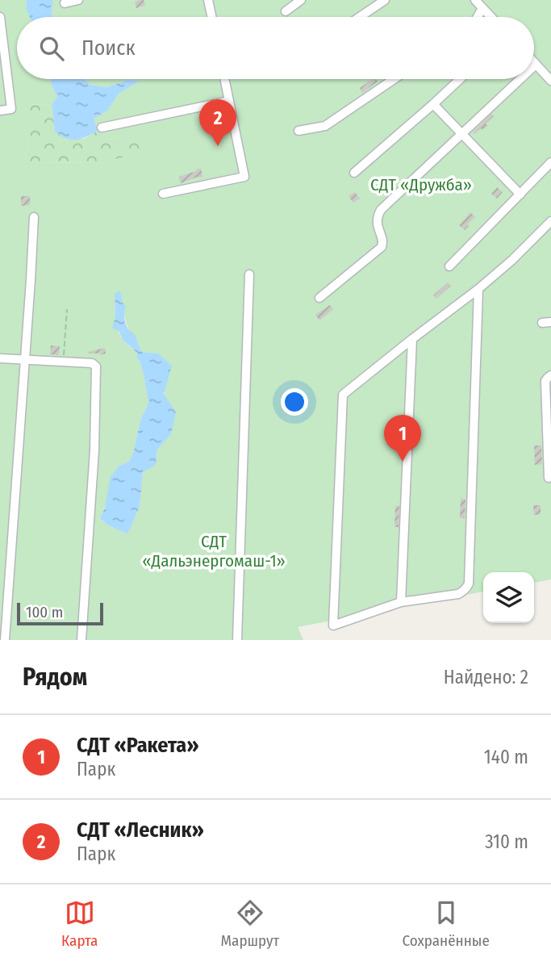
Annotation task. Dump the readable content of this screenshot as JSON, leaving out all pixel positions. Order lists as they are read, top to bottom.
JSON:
{
  "parks": ["СДТ «Дружба»", "СДТ «Дальэнергомаш-1»"],
  "scale_bar": "100 m",
  "page": {
    "search": "Поиск",
    "pins": ["2", "1"],
    "scale": "100 m",
    "heading": ["Рядом", "Найдено: 2"],
    "list": [
      {
        "mark": "1",
        "name": "СДТ «Ракета»",
        "note": "Парк",
        "value": "140 m"
      },
      {
        "mark": "2",
        "name": "СДТ «Лесник»",
        "note": "Парк",
        "value": "310 m"
      }
    ],
    "nav": ["Карта", "Маршрут", "Сохранённые"]
  }
}
